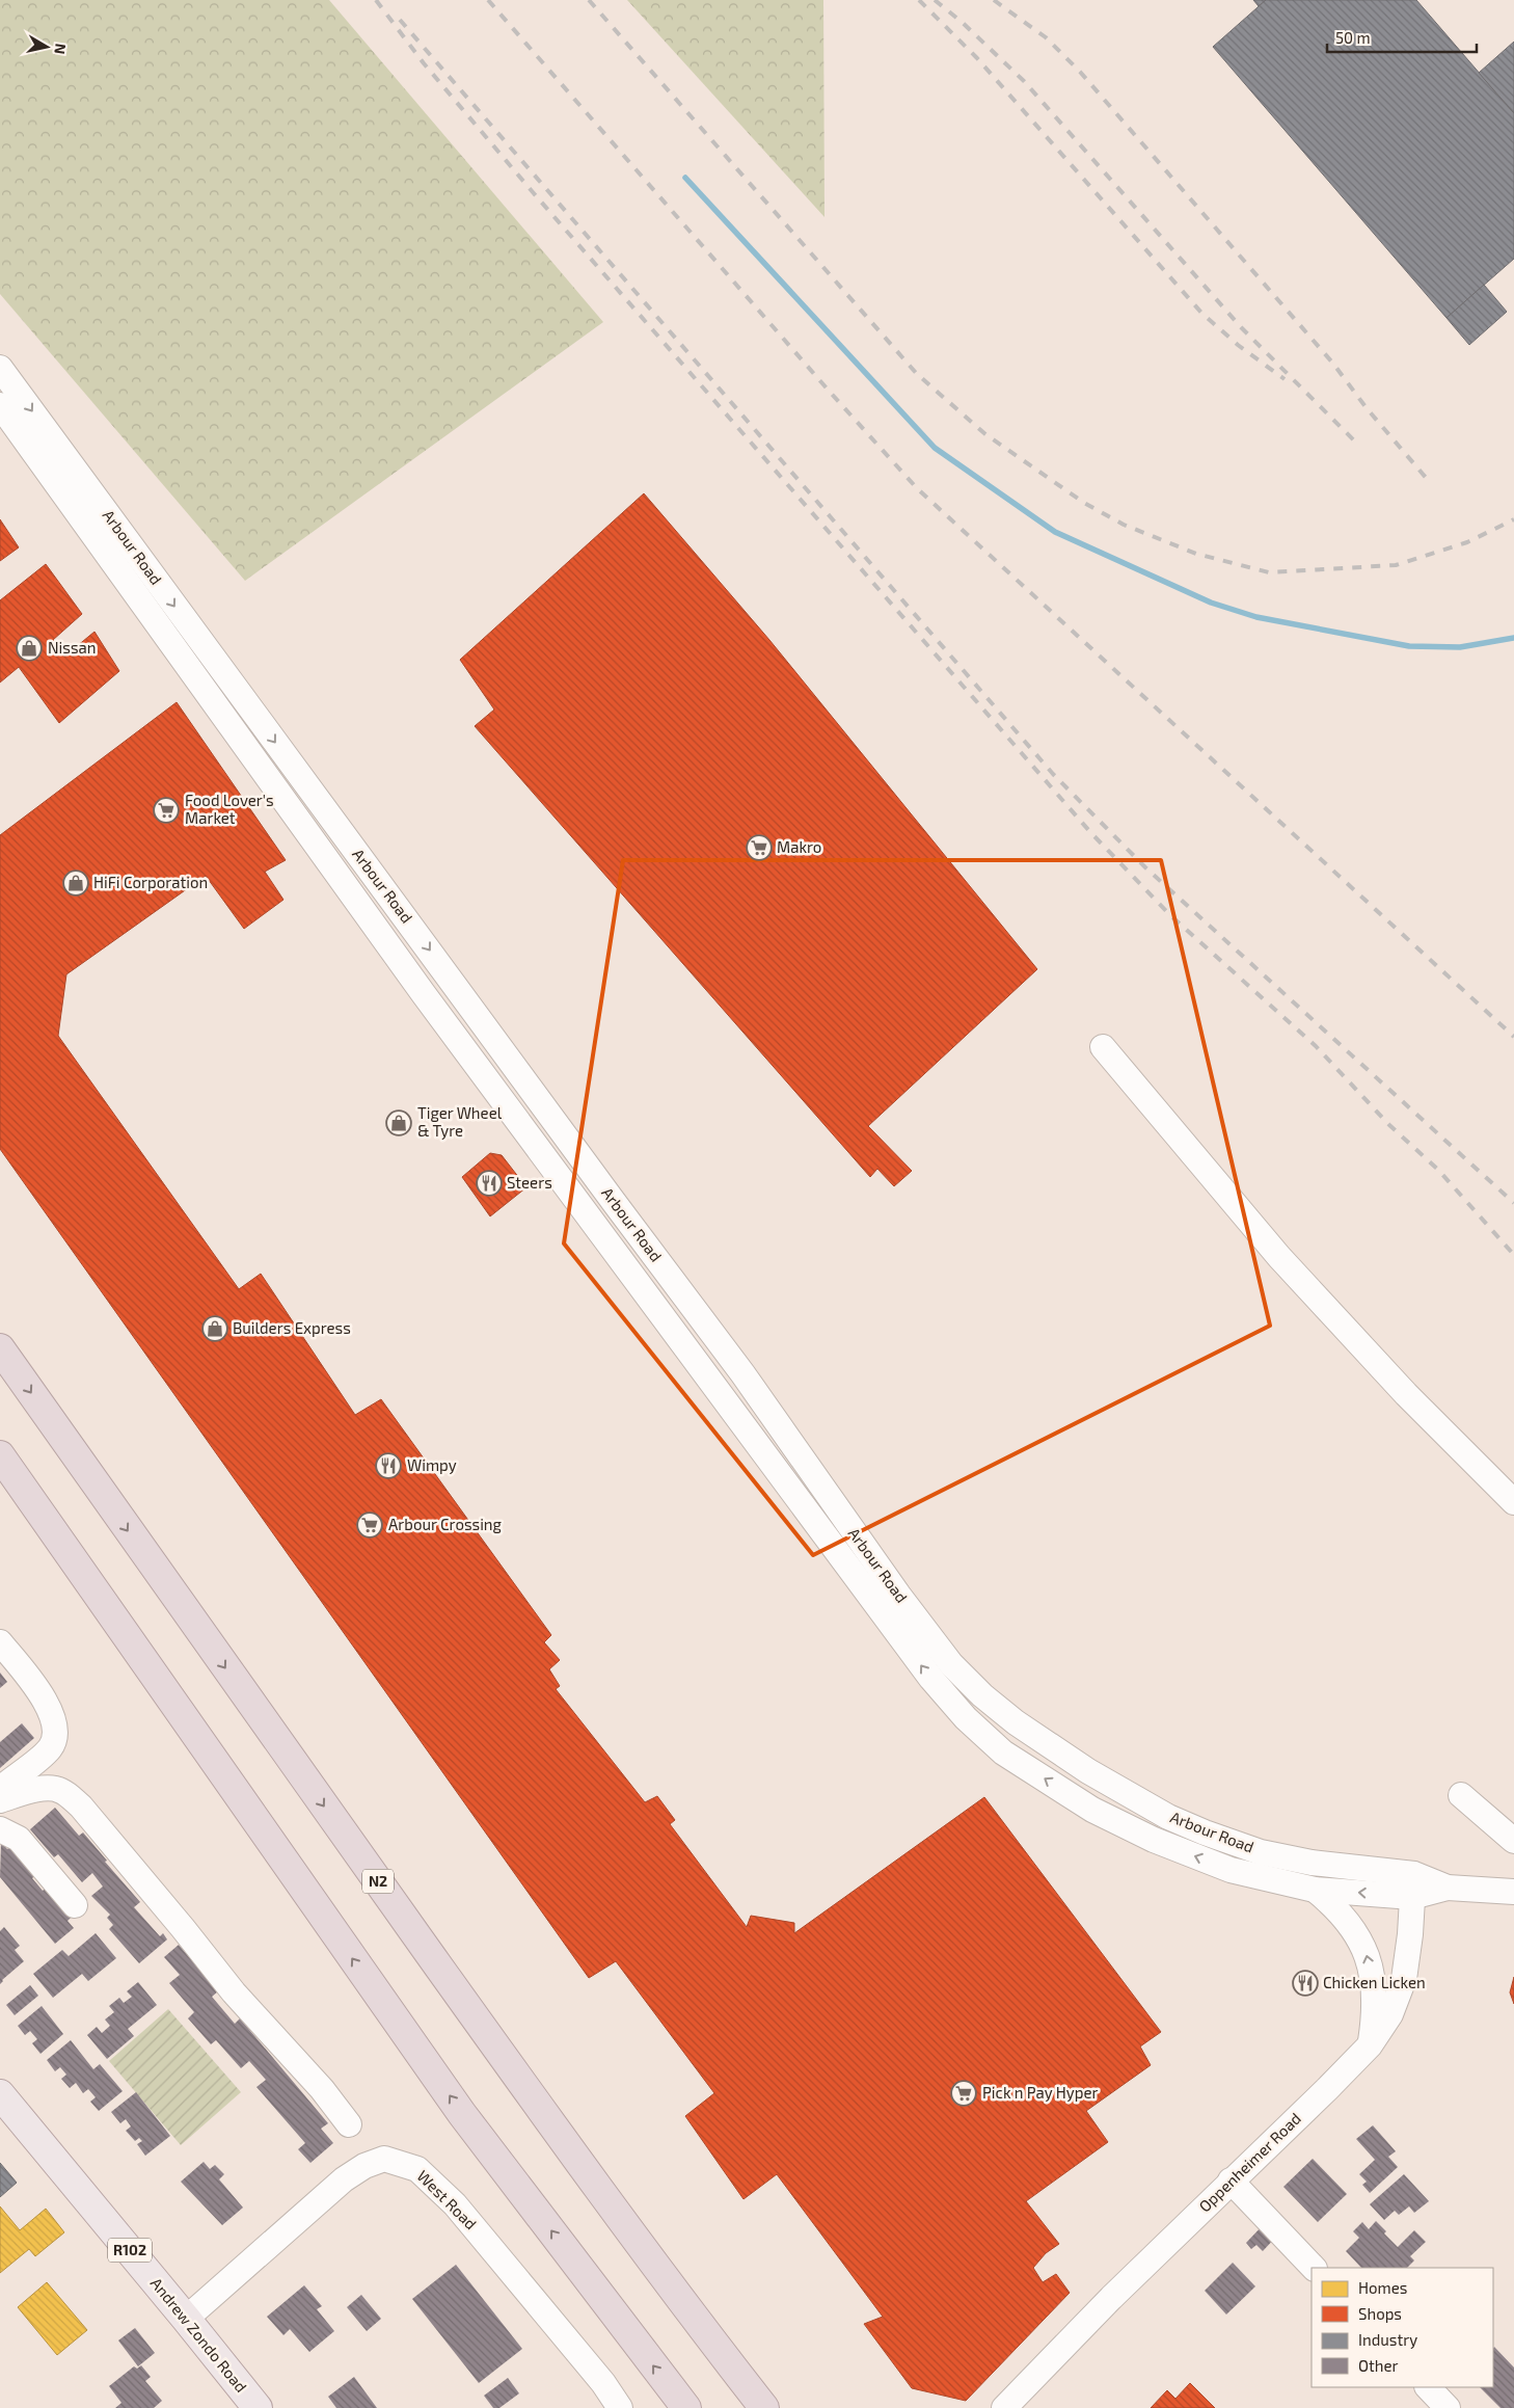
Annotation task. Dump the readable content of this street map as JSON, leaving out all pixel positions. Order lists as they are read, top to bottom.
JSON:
{
  "streets": {
    "highway": ["N2"],
    "main road": ["R102", "Andrew Zondo Road"],
    "street": ["Arbour Road", "Oppenheimer Road", "West Road"]
  },
  "crossings": [
    ["Arbour Road", "Oppenheimer Road"],
    ["West Road", "Andrew Zondo Road"]
  ],
  "places": {
    "shop": [
      "Nissan",
      "HiFi Corporation",
      "Tiger Wheel & Tyre",
      "Builders Express"
    ],
    "supermarket": [
      "Food Lover's Market",
      "Makro",
      "Arbour Crossing",
      "Pick n Pay Hyper"
    ],
    "restaurant": ["Steers", "Wimpy", "Chicken Licken"]
  },
  "legend": [
    "Homes",
    "Shops",
    "Industry",
    "Other"
  ],
  "scale_bar": "50 m",
  "north": "right"
}
